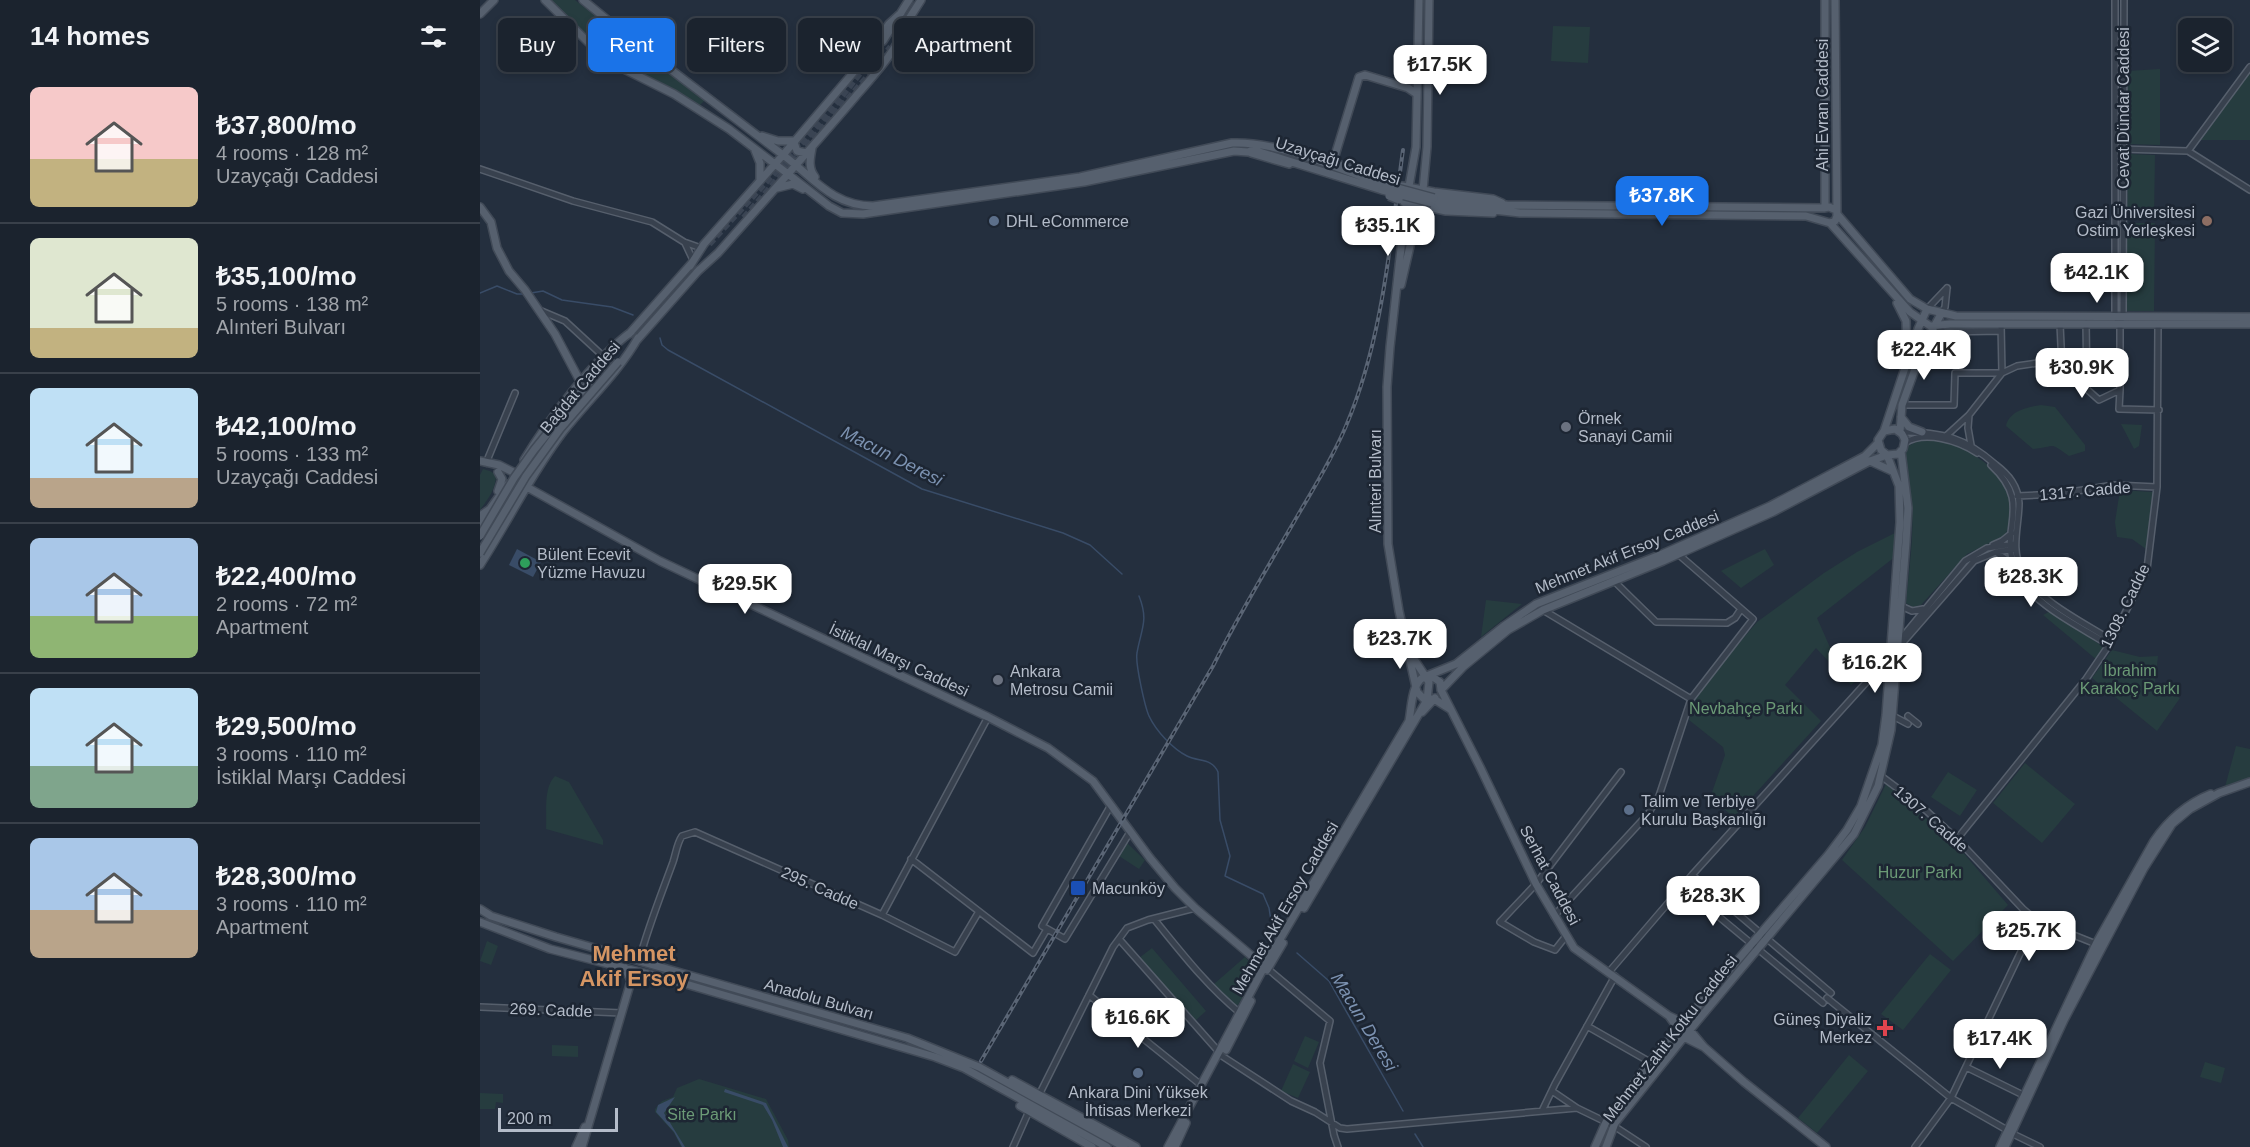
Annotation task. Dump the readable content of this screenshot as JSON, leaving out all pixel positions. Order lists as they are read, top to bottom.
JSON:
{
  "streets": {
    "main road": [
      "Ahi Evran Caddesi",
      "Uzayçağı Caddesi",
      "Bağdat Caddesi",
      "Alınteri Bulvarı",
      "Mehmet Akif Ersoy Caddesi",
      "İstiklal Marşı Caddesi",
      "Serhat Caddesi",
      "Anadolu Bulvarı",
      "Mehmet Zahit Kotku Caddesi"
    ],
    "street": [
      "Cevat Dündar Caddesi",
      "1317. Cadde",
      "1308. Cadde",
      "1307. Cadde",
      "295. Cadde",
      "269. Cadde"
    ]
  },
  "crossings": [
    ["Ahi Evran Caddesi", "Uzayçağı Caddesi"],
    ["Uzayçağı Caddesi", "Bağdat Caddesi"],
    ["Uzayçağı Caddesi", "Alınteri Bulvarı"],
    ["Alınteri Bulvarı", "Mehmet Akif Ersoy Caddesi"],
    ["Alınteri Bulvarı", "Serhat Caddesi"],
    ["1317. Cadde", "1308. Cadde"],
    ["Mehmet Akif Ersoy Caddesi", "İstiklal Marşı Caddesi"],
    ["Mehmet Akif Ersoy Caddesi", "Serhat Caddesi"],
    ["Mehmet Akif Ersoy Caddesi", "Mehmet Zahit Kotku Caddesi"],
    ["1308. Cadde", "1307. Cadde"],
    ["1307. Cadde", "Mehmet Zahit Kotku Caddesi"],
    ["Serhat Caddesi", "Mehmet Zahit Kotku Caddesi"],
    ["295. Cadde", "Anadolu Bulvarı"]
  ],
  "districts": ["Mehmet Akif Ersoy"],
  "water": ["Macun Deresi"],
  "parks": [
    "İbrahim Karakoç Parkı",
    "Nevbahçe Parkı",
    "Huzur Parkı",
    "Site Parkı"
  ],
  "places": {
    "other": [
      "DHL eCommerce",
      "Gazi Üniversitesi Ostim Yerleşkesi",
      "Örnek Sanayi Camii",
      "Bülent Ecevit Yüzme Havuzu",
      "Ankara Metrosu Camii",
      "Talim ve Terbiye Kurulu Başkanlığı",
      "Ankara Dini Yüksek İhtisas Merkezi"
    ],
    "transit": ["Macunköy"],
    "health": ["Güneş Diyaliz Merkez"]
  },
  "scale_bar": "200 m",
  "page": {
    "heading": "14 homes",
    "chip": [
      "Buy",
      "Rent",
      "Filters",
      "New",
      "Apartment"
    ],
    "price": [
      "₺17.5K",
      "₺37.8K",
      "₺35.1K",
      "₺42.1K",
      "₺22.4K",
      "₺30.9K",
      "₺28.3K",
      "₺29.5K",
      "₺23.7K",
      "₺16.2K",
      "₺28.3K",
      "₺25.7K",
      "₺16.6K",
      "₺17.4K"
    ],
    "list": [
      {
        "name": "₺37,800/mo",
        "note": "4 rooms · 128 m² · Uzayçağı Caddesi"
      },
      {
        "name": "₺35,100/mo",
        "note": "5 rooms · 138 m² · Alınteri Bulvarı"
      },
      {
        "name": "₺42,100/mo",
        "note": "5 rooms · 133 m² · Uzayçağı Caddesi"
      },
      {
        "name": "₺22,400/mo",
        "note": "2 rooms · 72 m² · Apartment"
      },
      {
        "name": "₺29,500/mo",
        "note": "3 rooms · 110 m² · İstiklal Marşı Caddesi"
      },
      {
        "name": "₺28,300/mo",
        "note": "3 rooms · 110 m² · Apartment"
      }
    ],
    "scale": "200 m"
  }
}
